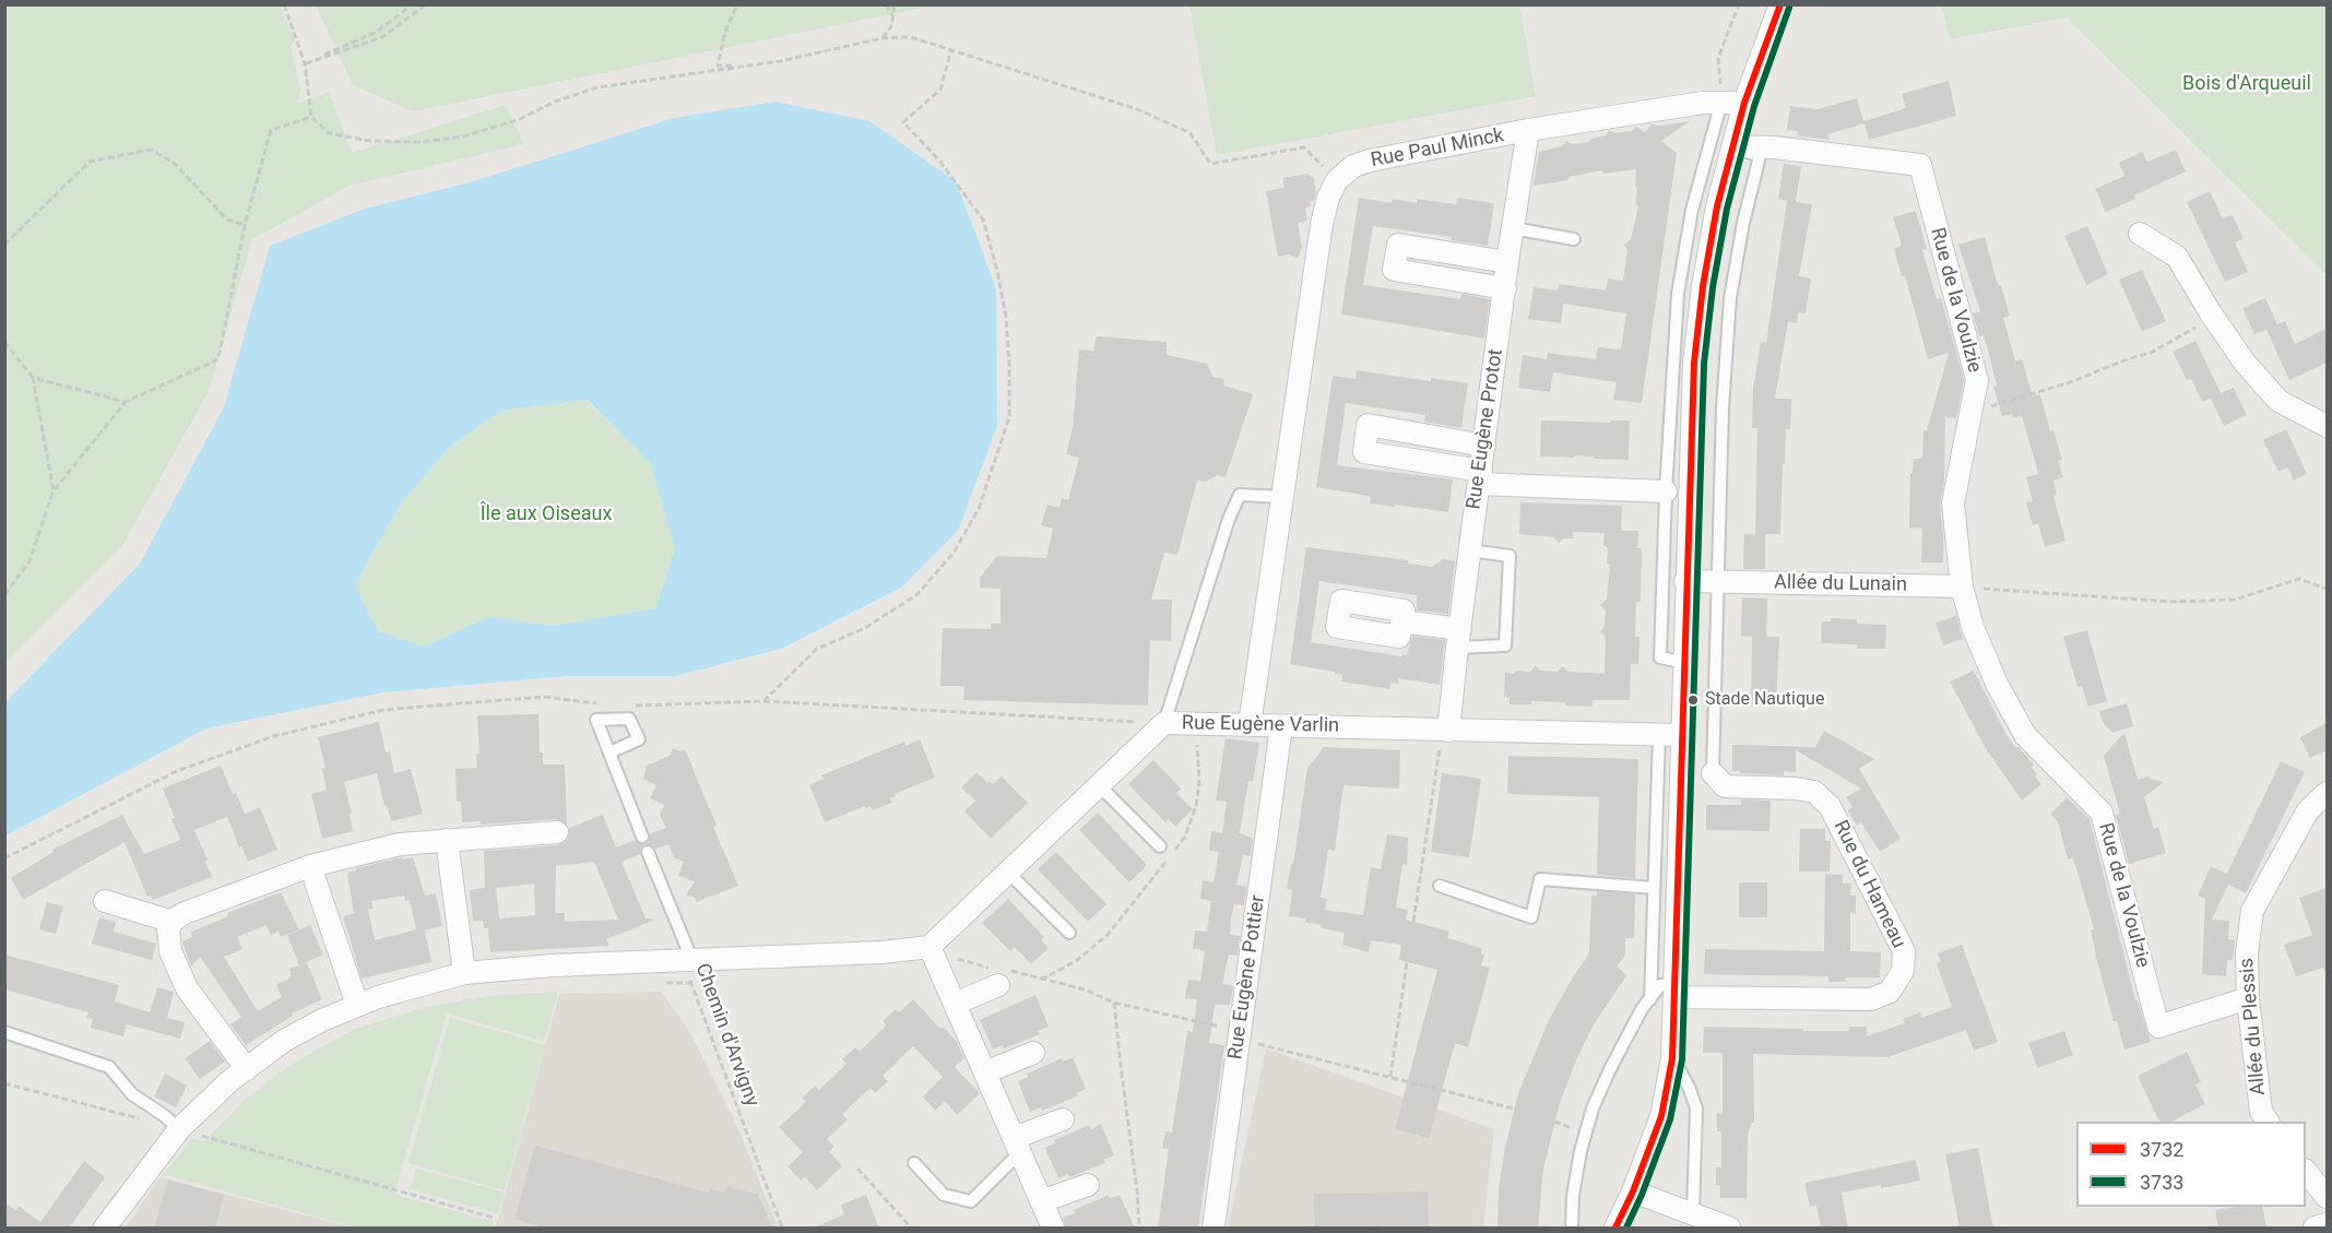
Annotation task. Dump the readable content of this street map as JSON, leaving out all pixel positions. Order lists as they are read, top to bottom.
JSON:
{
  "streets": {
    "street": [
      "Rue Paul Minck",
      "Rue de la Voulzie",
      "Rue Eugène Protot",
      "Allée du Lunain",
      "Rue Eugène Varlin",
      "Rue du Hameau",
      "Rue Eugène Pottier",
      "Allée du Plessis"
    ],
    "path": ["Chemin d'Arvigny"]
  },
  "crossings": [
    ["Rue Paul Minck", "Rue Eugène Protot"],
    ["Rue de la Voulzie", "Allée du Lunain"],
    ["Rue de la Voulzie", "Allée du Plessis"],
    ["Rue Eugène Protot", "Rue Eugène Varlin"],
    ["Rue Eugène Varlin", "Rue Eugène Pottier"]
  ],
  "parks": ["Bois d'Arqueuil", "Île aux Oiseaux"],
  "places": ["Stade Nautique"],
  "lines": ["transit line 3732", "transit line 3733"],
  "legend": ["3732", "3733"]
}
